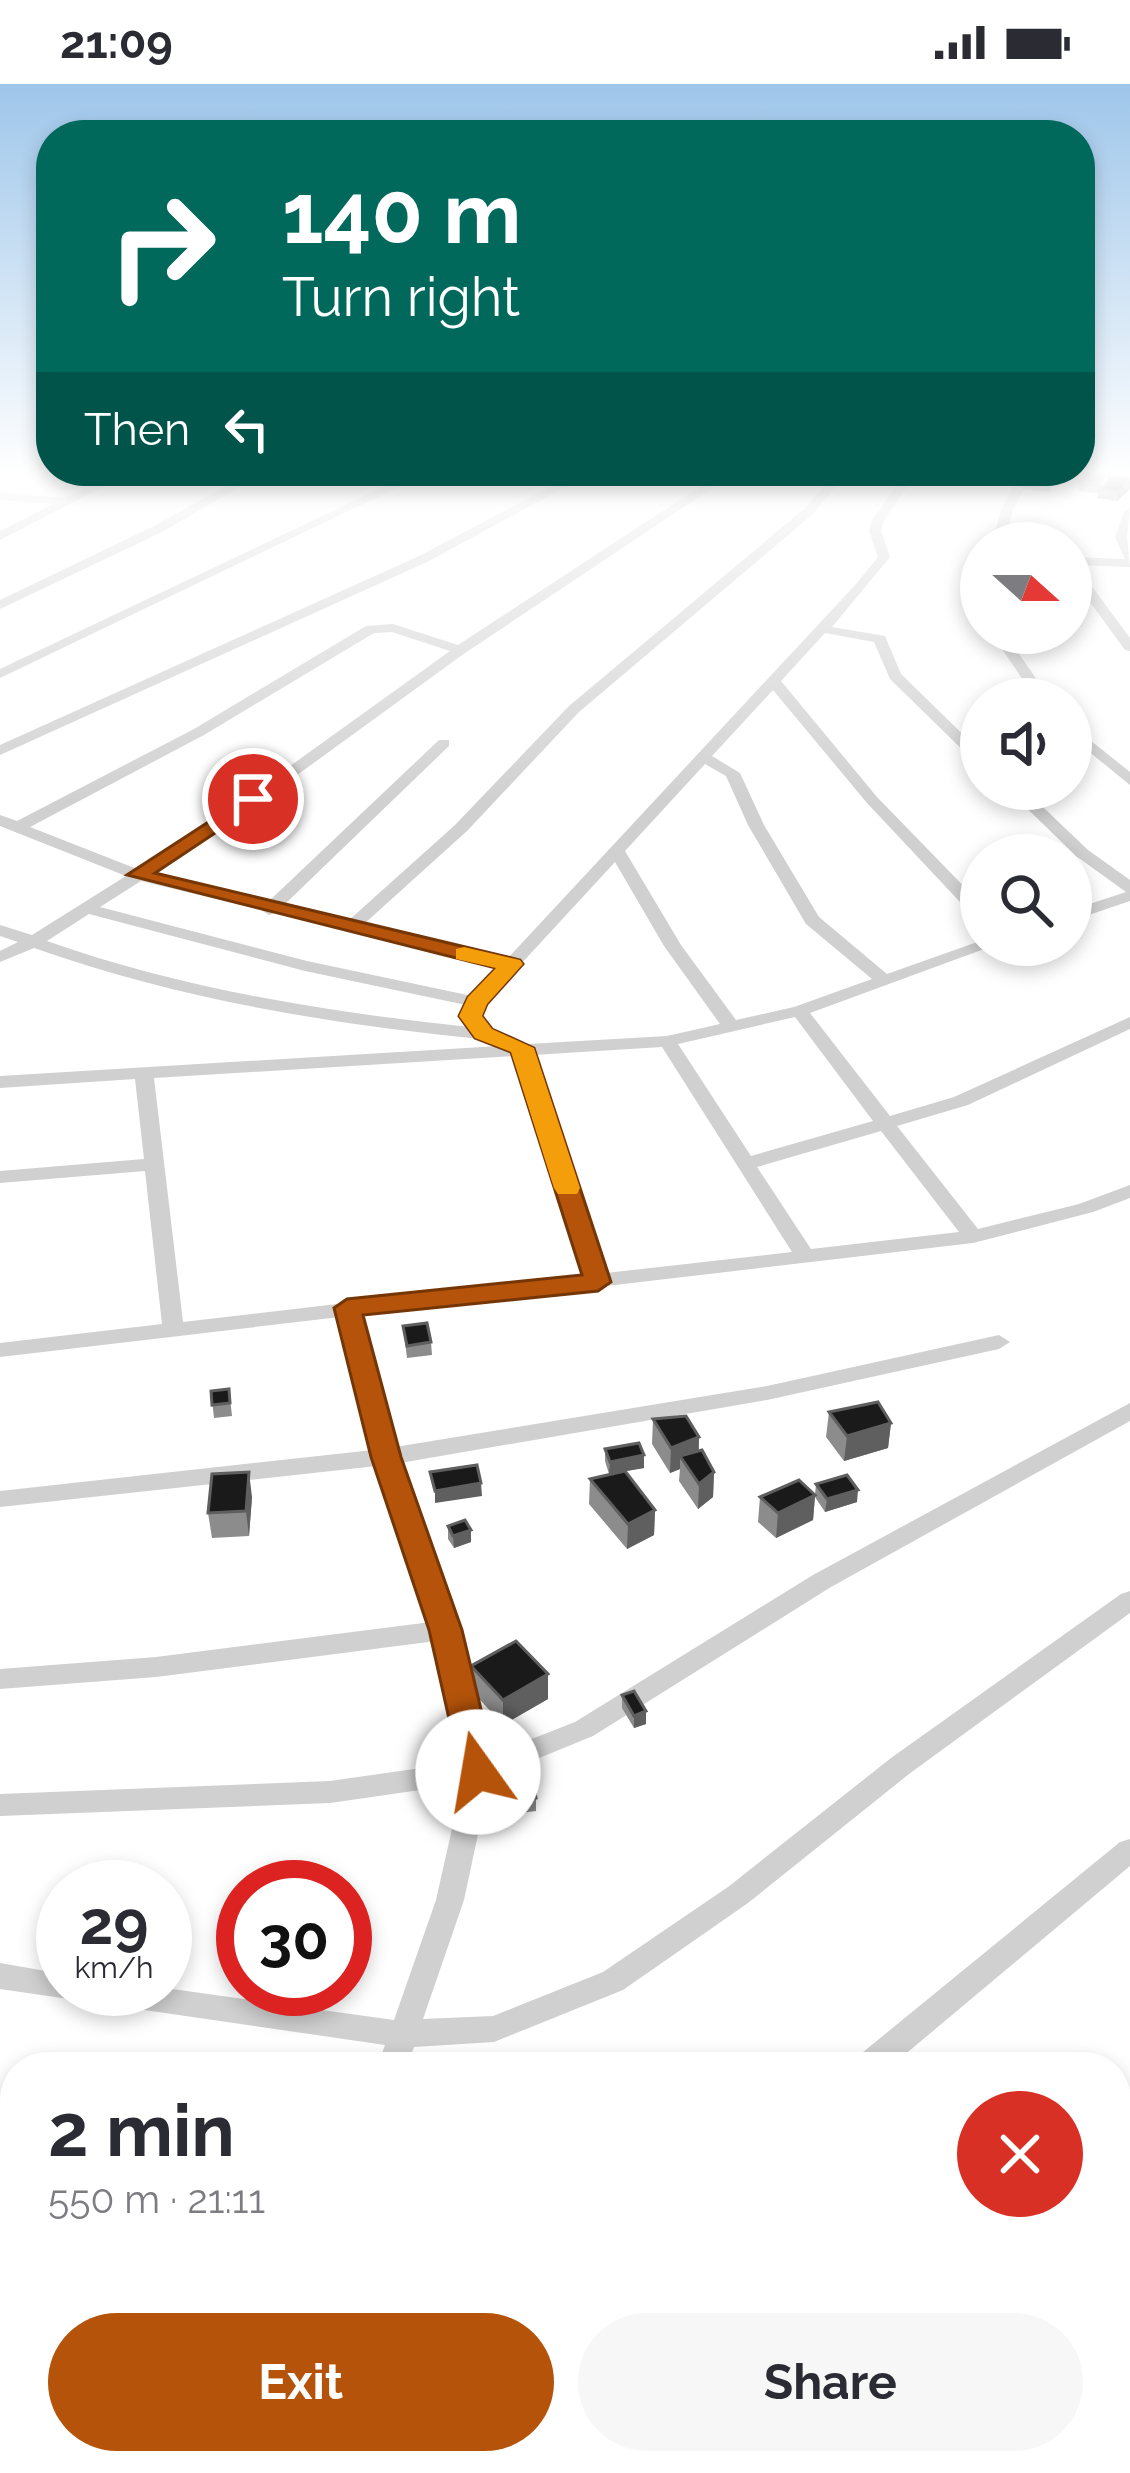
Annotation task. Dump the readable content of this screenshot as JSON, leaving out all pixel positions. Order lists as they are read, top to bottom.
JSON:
{
  "north": "right",
  "page": {
    "status": "21:09",
    "turn": ["140 m", "Turn right"],
    "then": "Then",
    "speed": "29 km/h",
    "limit": "30",
    "heading": ["2 min", "550 m · 21:11"],
    "buttons": ["Exit", "Share"]
  }
}
